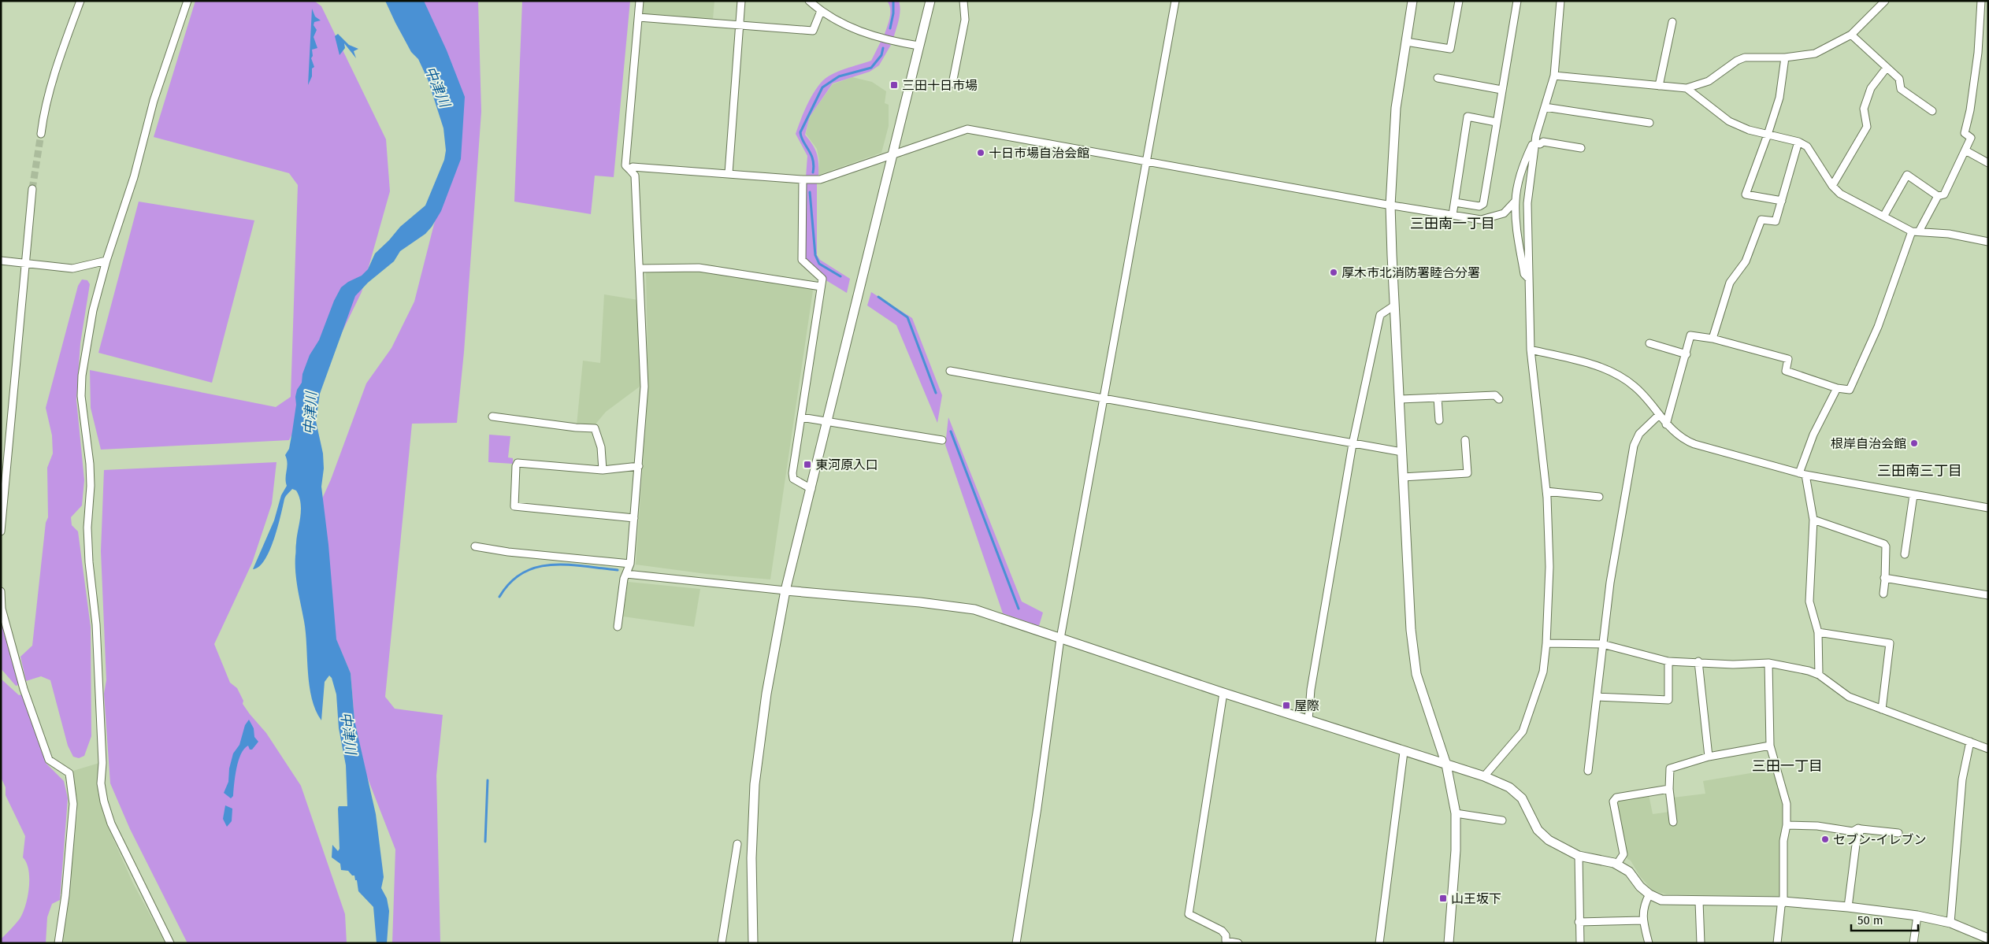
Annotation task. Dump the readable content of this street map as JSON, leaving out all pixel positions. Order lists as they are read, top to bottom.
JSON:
{
  "districts": ["三田南一丁目", "三田南三丁目", "三田一丁目"],
  "water": ["中津川"],
  "places": {
    "transit": [
      "三田十日市場",
      "東河原入口",
      "屋際",
      "山王坂下"
    ],
    "other": [
      "十日市場自治会館",
      "厚木市北消防署睦合分署",
      "根岸自治会館",
      "セブン-イレブン"
    ]
  },
  "scale_bar": "50 m"
}
